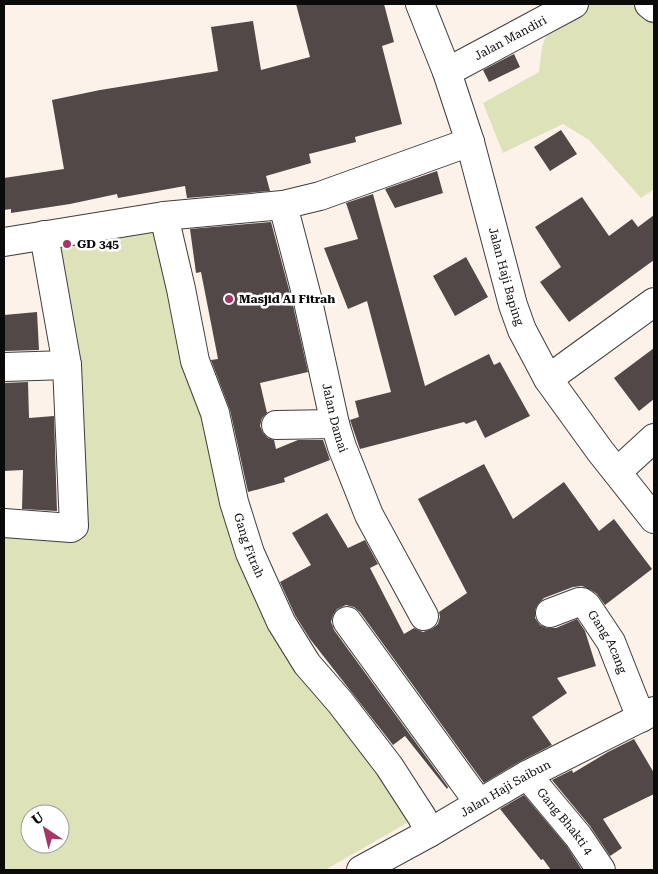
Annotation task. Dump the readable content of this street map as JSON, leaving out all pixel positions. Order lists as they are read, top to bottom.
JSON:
{
  "streets": {
    "street": [
      "Jalan Mandiri",
      "Jalan Haji Baping",
      "Jalan Damai",
      "Gang Fitrah",
      "Gang Acang",
      "Jalan Haji Saibun",
      "Gang Bhakti 4"
    ]
  },
  "crossings": [
    ["Jalan Mandiri", "Jalan Haji Baping"],
    ["Gang Fitrah", "Jalan Haji Saibun"],
    ["Gang Acang", "Jalan Haji Saibun"],
    ["Jalan Haji Saibun", "Gang Bhakti 4"]
  ],
  "places": ["GD 345", "Masjid Al Fitrah"],
  "north": "top left"
}
